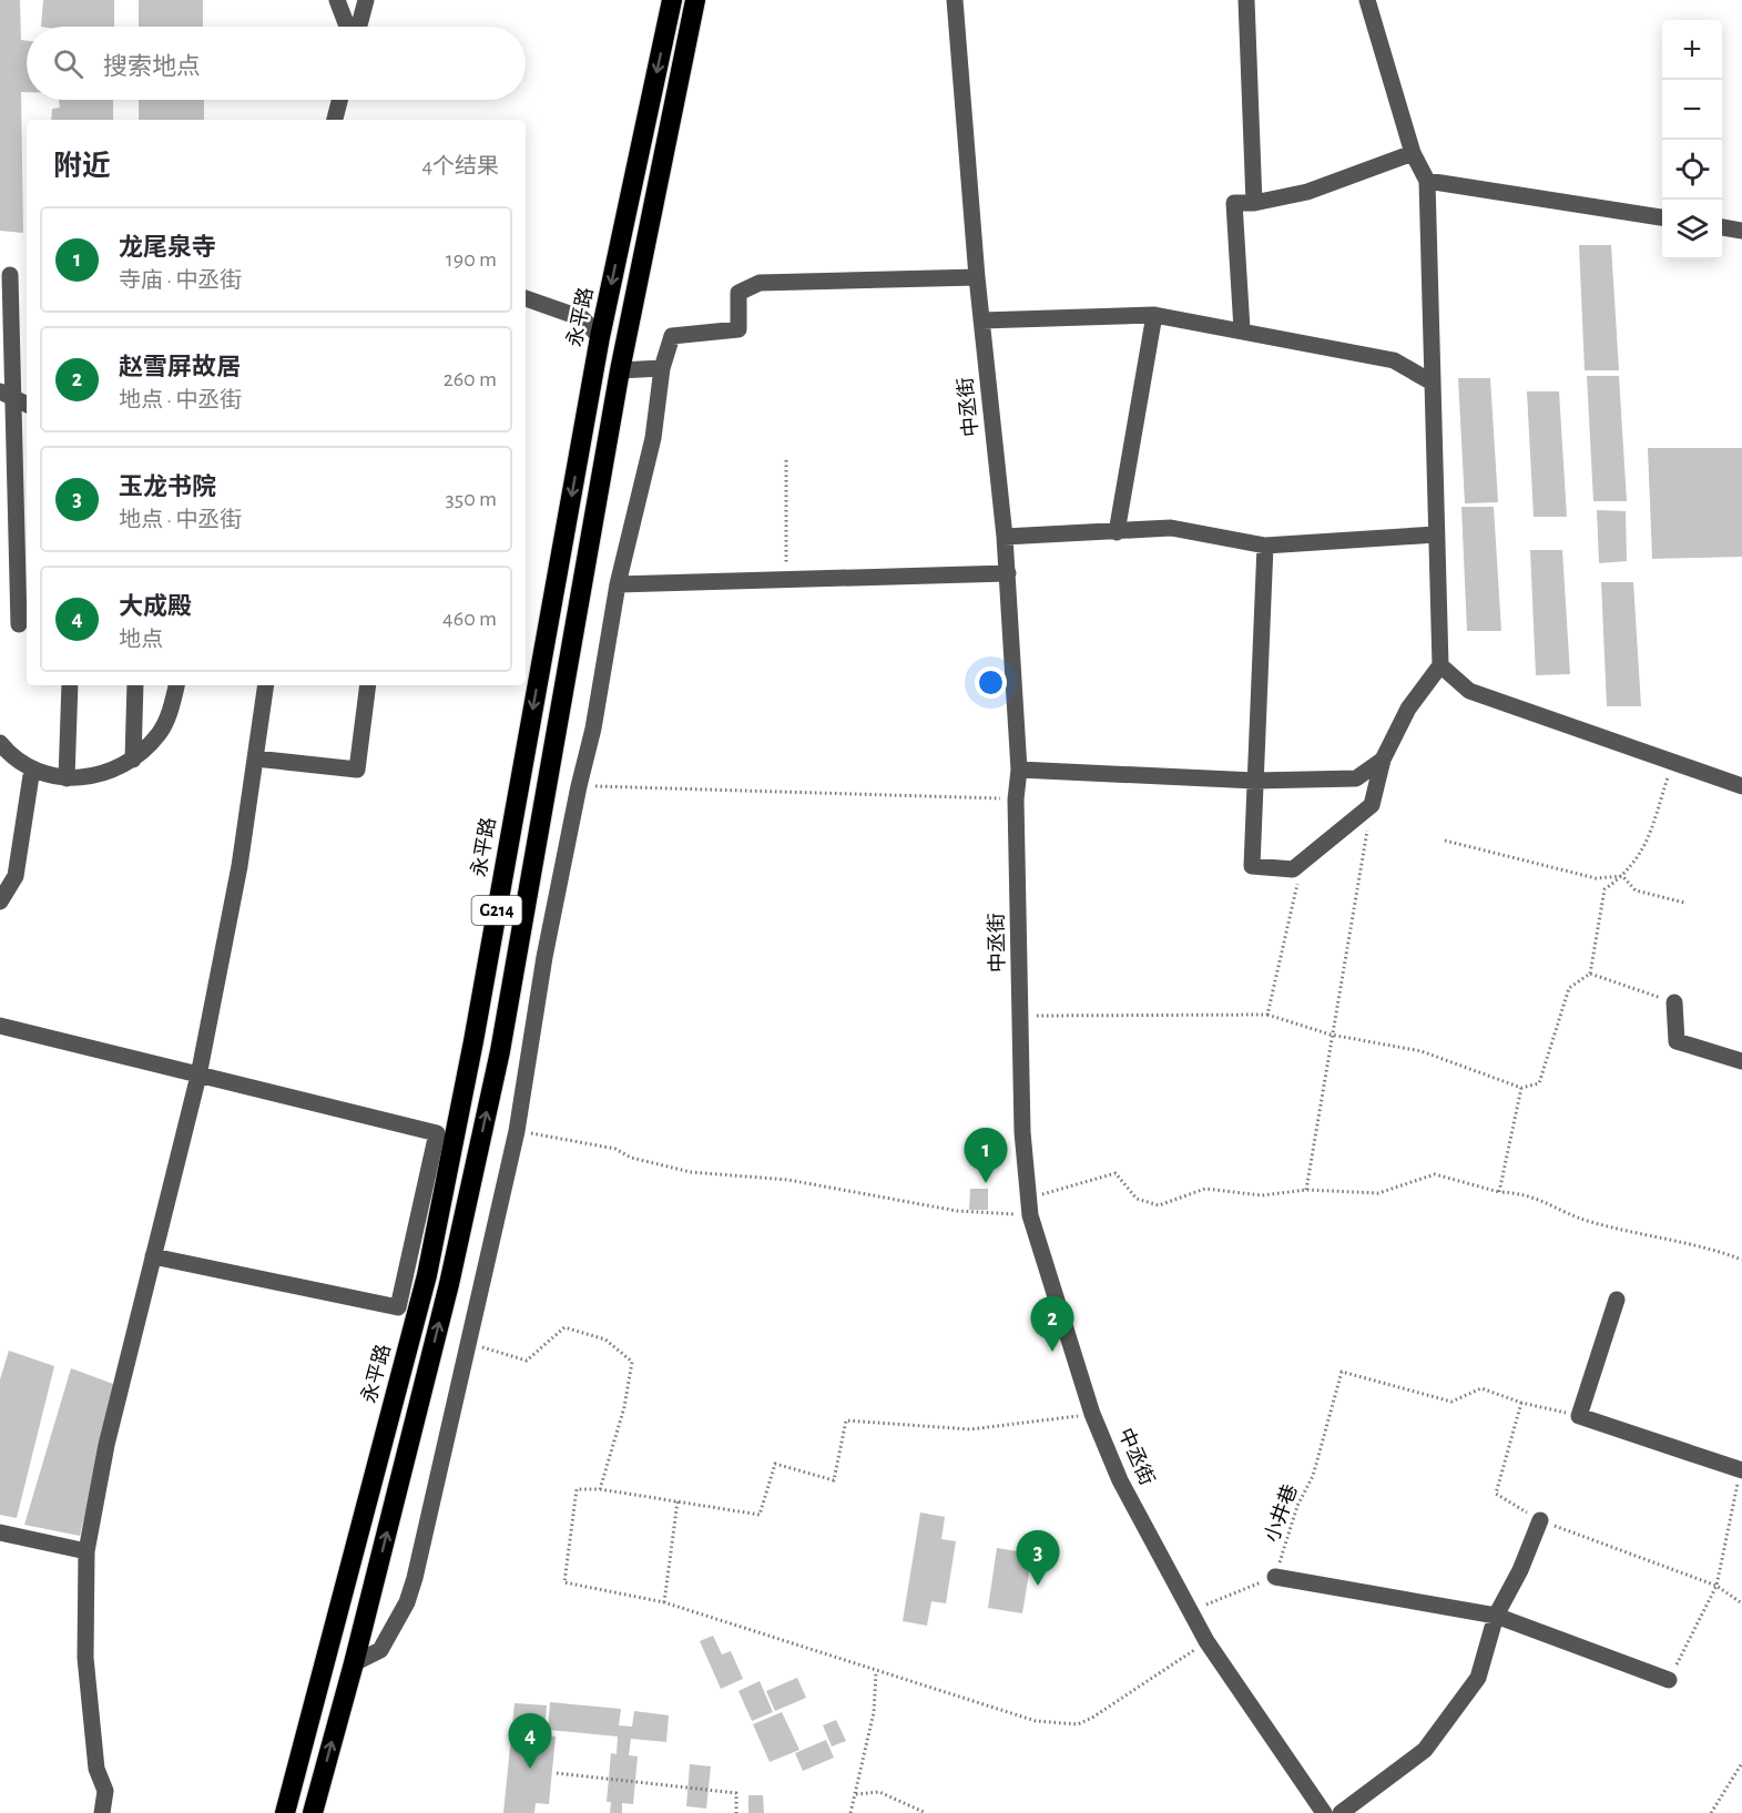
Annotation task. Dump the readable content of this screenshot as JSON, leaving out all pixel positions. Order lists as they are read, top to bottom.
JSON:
{
  "streets": {
    "highway": ["永平路", "G214"],
    "street": ["中丞街"],
    "path": ["小井巷"]
  },
  "page": {
    "map_buttons": ["+", "−"],
    "search": "搜索地点",
    "heading": ["附近", "4个结果"],
    "list": [
      {
        "mark": "1",
        "name": "龙尾泉寺",
        "note": "寺庙 · 中丞街",
        "value": "190 m"
      },
      {
        "mark": "2",
        "name": "赵雪屏故居",
        "note": "地点 · 中丞街",
        "value": "260 m"
      },
      {
        "mark": "3",
        "name": "玉龙书院",
        "note": "地点 · 中丞街",
        "value": "350 m"
      },
      {
        "mark": "4",
        "name": "大成殿",
        "note": "地点",
        "value": "460 m"
      }
    ],
    "pins": [
      "1",
      "2",
      "3",
      "4"
    ]
  }
}
